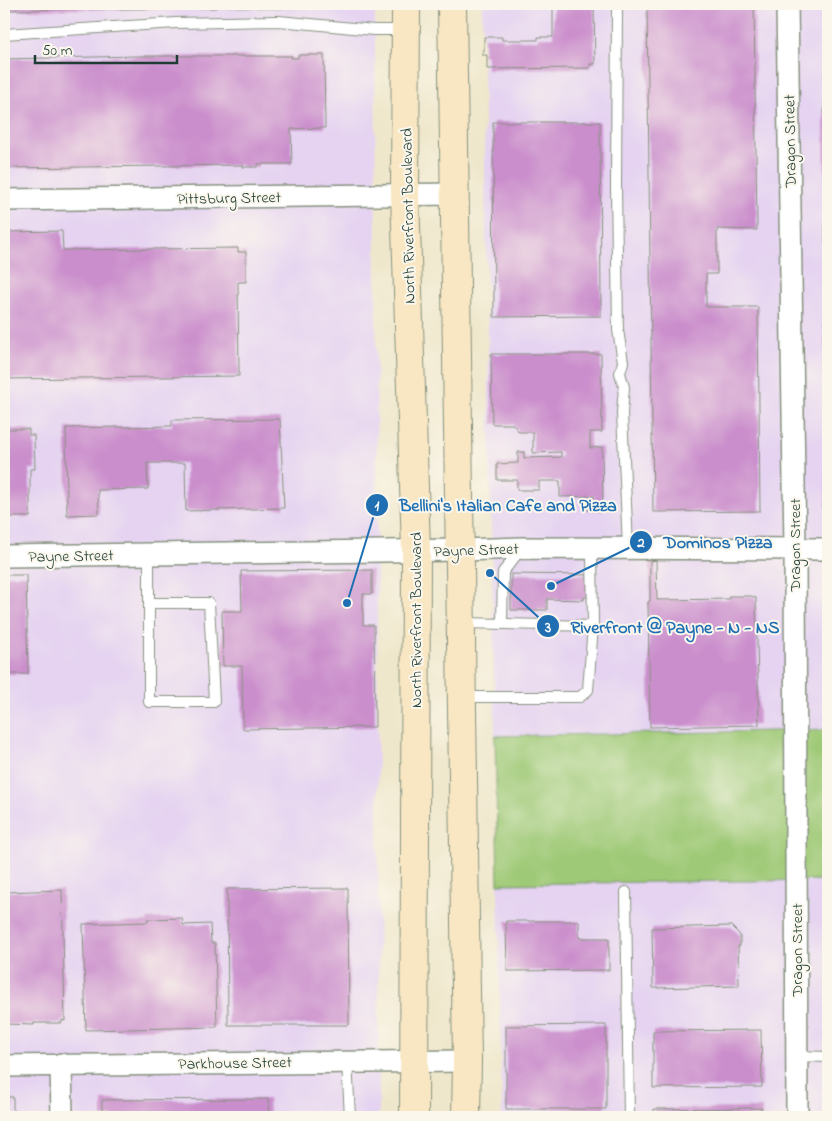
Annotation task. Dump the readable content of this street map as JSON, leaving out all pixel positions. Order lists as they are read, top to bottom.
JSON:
{
  "streets": {
    "main road": ["North Riverfront Boulevard"],
    "street": [
      "Dragon Street",
      "Pittsburg Street",
      "Payne Street",
      "Parkhouse Street"
    ]
  },
  "crossings": [
    ["Dragon Street", "Payne Street"],
    ["Pittsburg Street", "North Riverfront Boulevard"],
    ["North Riverfront Boulevard", "Payne Street"],
    ["North Riverfront Boulevard", "Parkhouse Street"]
  ],
  "places": ["Riverfront @ Payne - N - NS", "Dominos Pizza", "Bellini's Italian Cafe and Pizza"],
  "scale_bar": "50 m"
}
